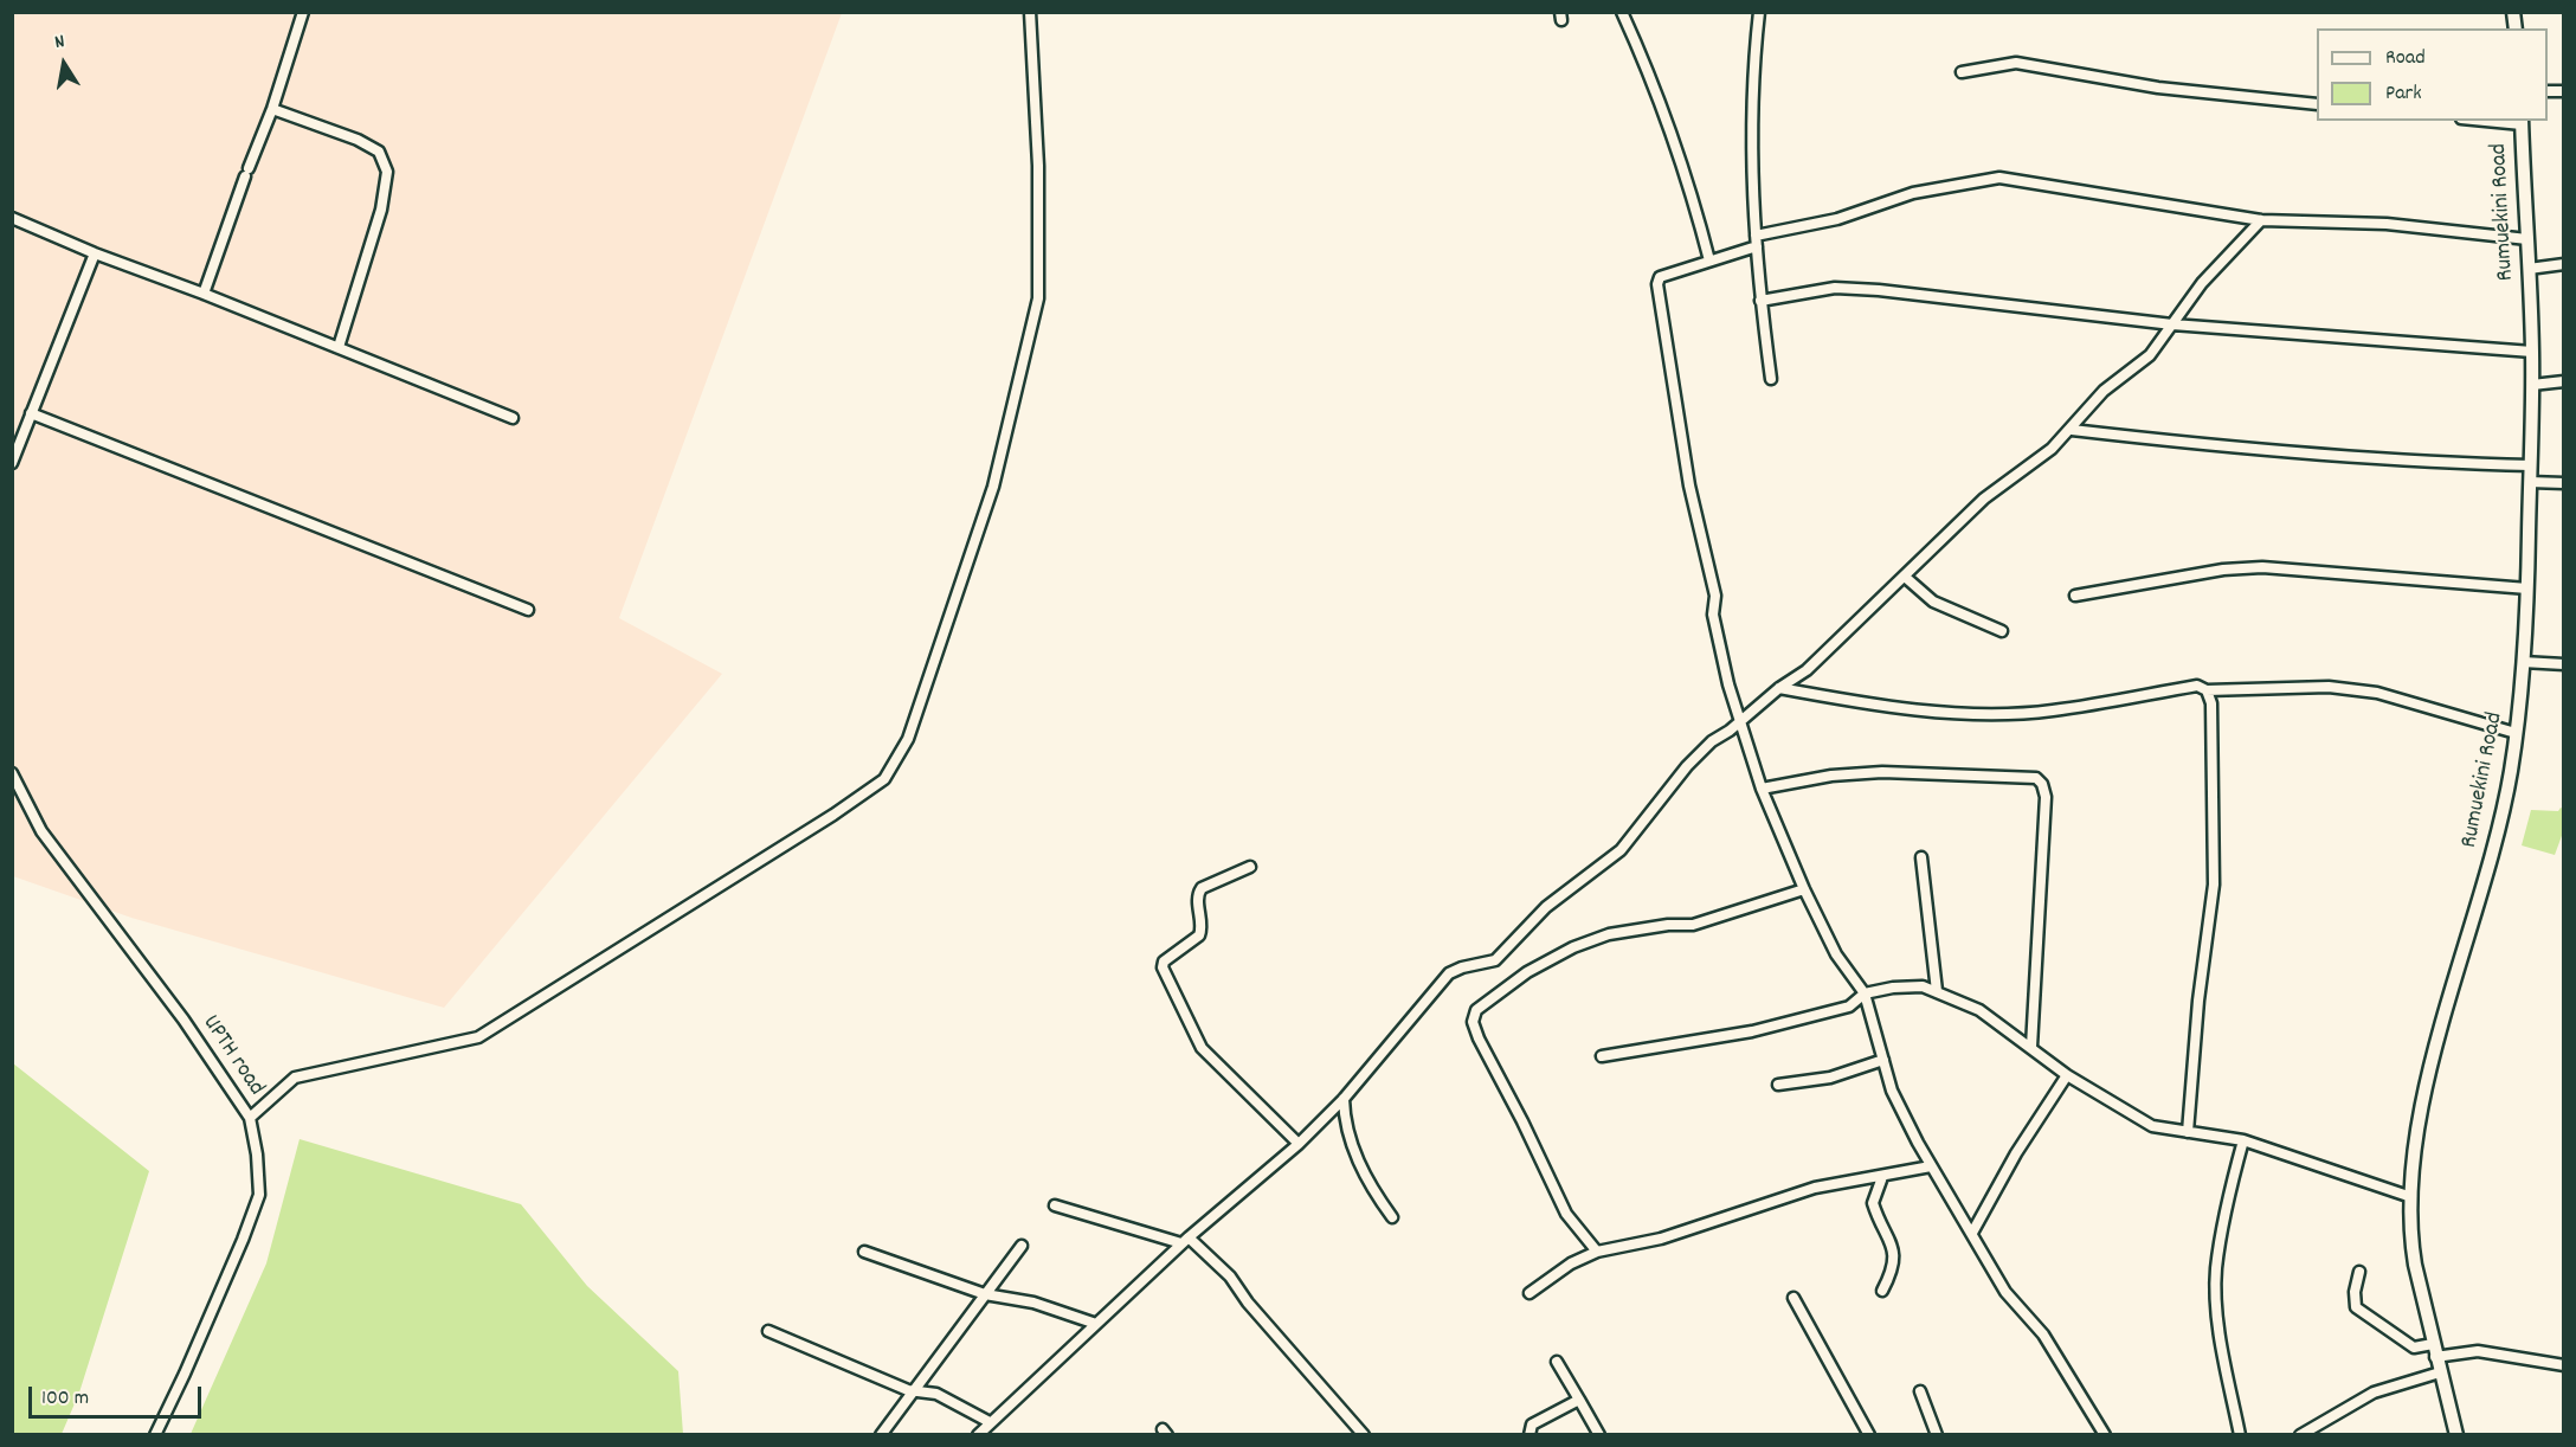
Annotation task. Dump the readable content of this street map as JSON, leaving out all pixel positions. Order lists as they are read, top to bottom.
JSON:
{
  "streets": {
    "street": ["Rumuekini Road", "UPTH road"]
  },
  "legend": ["Road", "Park"],
  "scale_bar": "100 m",
  "north": "top"
}
